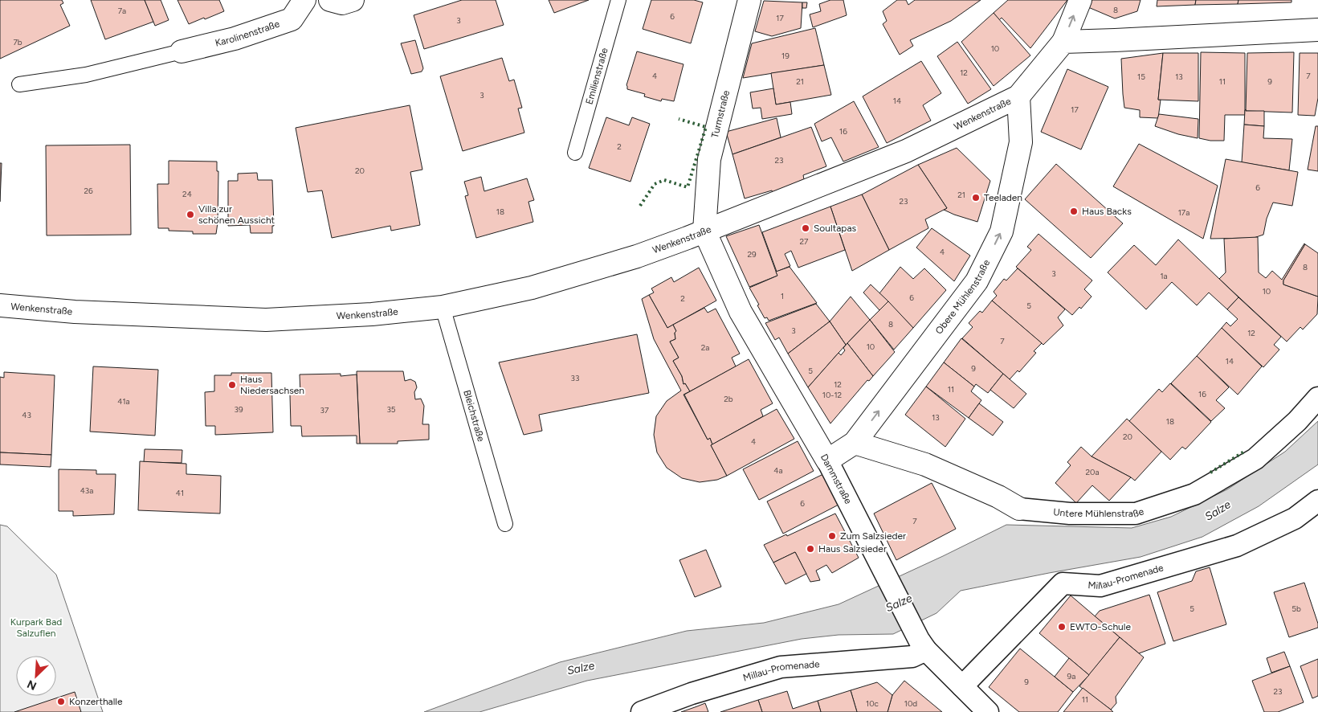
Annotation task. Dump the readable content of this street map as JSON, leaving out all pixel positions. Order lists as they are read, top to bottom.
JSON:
{
  "streets": {
    "street": [
      "Karolinenstraße",
      "Turmstraße",
      "Wenkenstraße",
      "Obere Mühlenstraße",
      "Dammstraße",
      "Untere Mühlenstraße",
      "Millau-Promenade"
    ],
    "lane": ["Emilienstraße", "Bleichstraße"]
  },
  "crossings": [
    ["Turmstraße", "Wenkenstraße"],
    ["Turmstraße", "Dammstraße"],
    ["Wenkenstraße", "Obere Mühlenstraße"],
    ["Wenkenstraße", "Bleichstraße"],
    ["Wenkenstraße", "Dammstraße"],
    ["Obere Mühlenstraße", "Dammstraße"],
    ["Obere Mühlenstraße", "Untere Mühlenstraße"],
    ["Dammstraße", "Millau-Promenade"]
  ],
  "one_way": ["Obere Mühlenstraße"],
  "water": ["Salze"],
  "parks": ["Kurpark Bad Salzuflen"],
  "places": [
    "Teeladen",
    "Haus Backs",
    "Villa zur schönen Aussicht",
    "Soultapas",
    "Haus Niedersachsen",
    "Zum Salzsieder",
    "Haus Salzsieder",
    "EWTO-Schule",
    "Konzerthalle"
  ],
  "house_numbers": [
    "8",
    "7a",
    "6",
    "17",
    "3",
    "7b",
    "10",
    "19",
    "12",
    "4",
    "7",
    "15",
    "13",
    "21",
    "11",
    "9",
    "3",
    "14",
    "17",
    "16",
    "2",
    "23",
    "20",
    "6",
    "26",
    "24",
    "21",
    "23",
    "18",
    "17a",
    "27",
    "4",
    "29",
    "8",
    "3",
    "1a",
    "10",
    "1",
    "6",
    "2",
    "5",
    "8",
    "3",
    "12",
    "7",
    "10",
    "2a",
    "14",
    "9",
    "5",
    "33",
    "12",
    "11",
    "16",
    "10-12",
    "2b",
    "41a",
    "39",
    "35",
    "37",
    "43",
    "13",
    "18",
    "20",
    "4",
    "4a",
    "20a",
    "43a",
    "41",
    "6",
    "7",
    "5",
    "5b",
    "9a",
    "9",
    "23",
    "11",
    "10c",
    "10d"
  ],
  "north": "bottom left"
}
